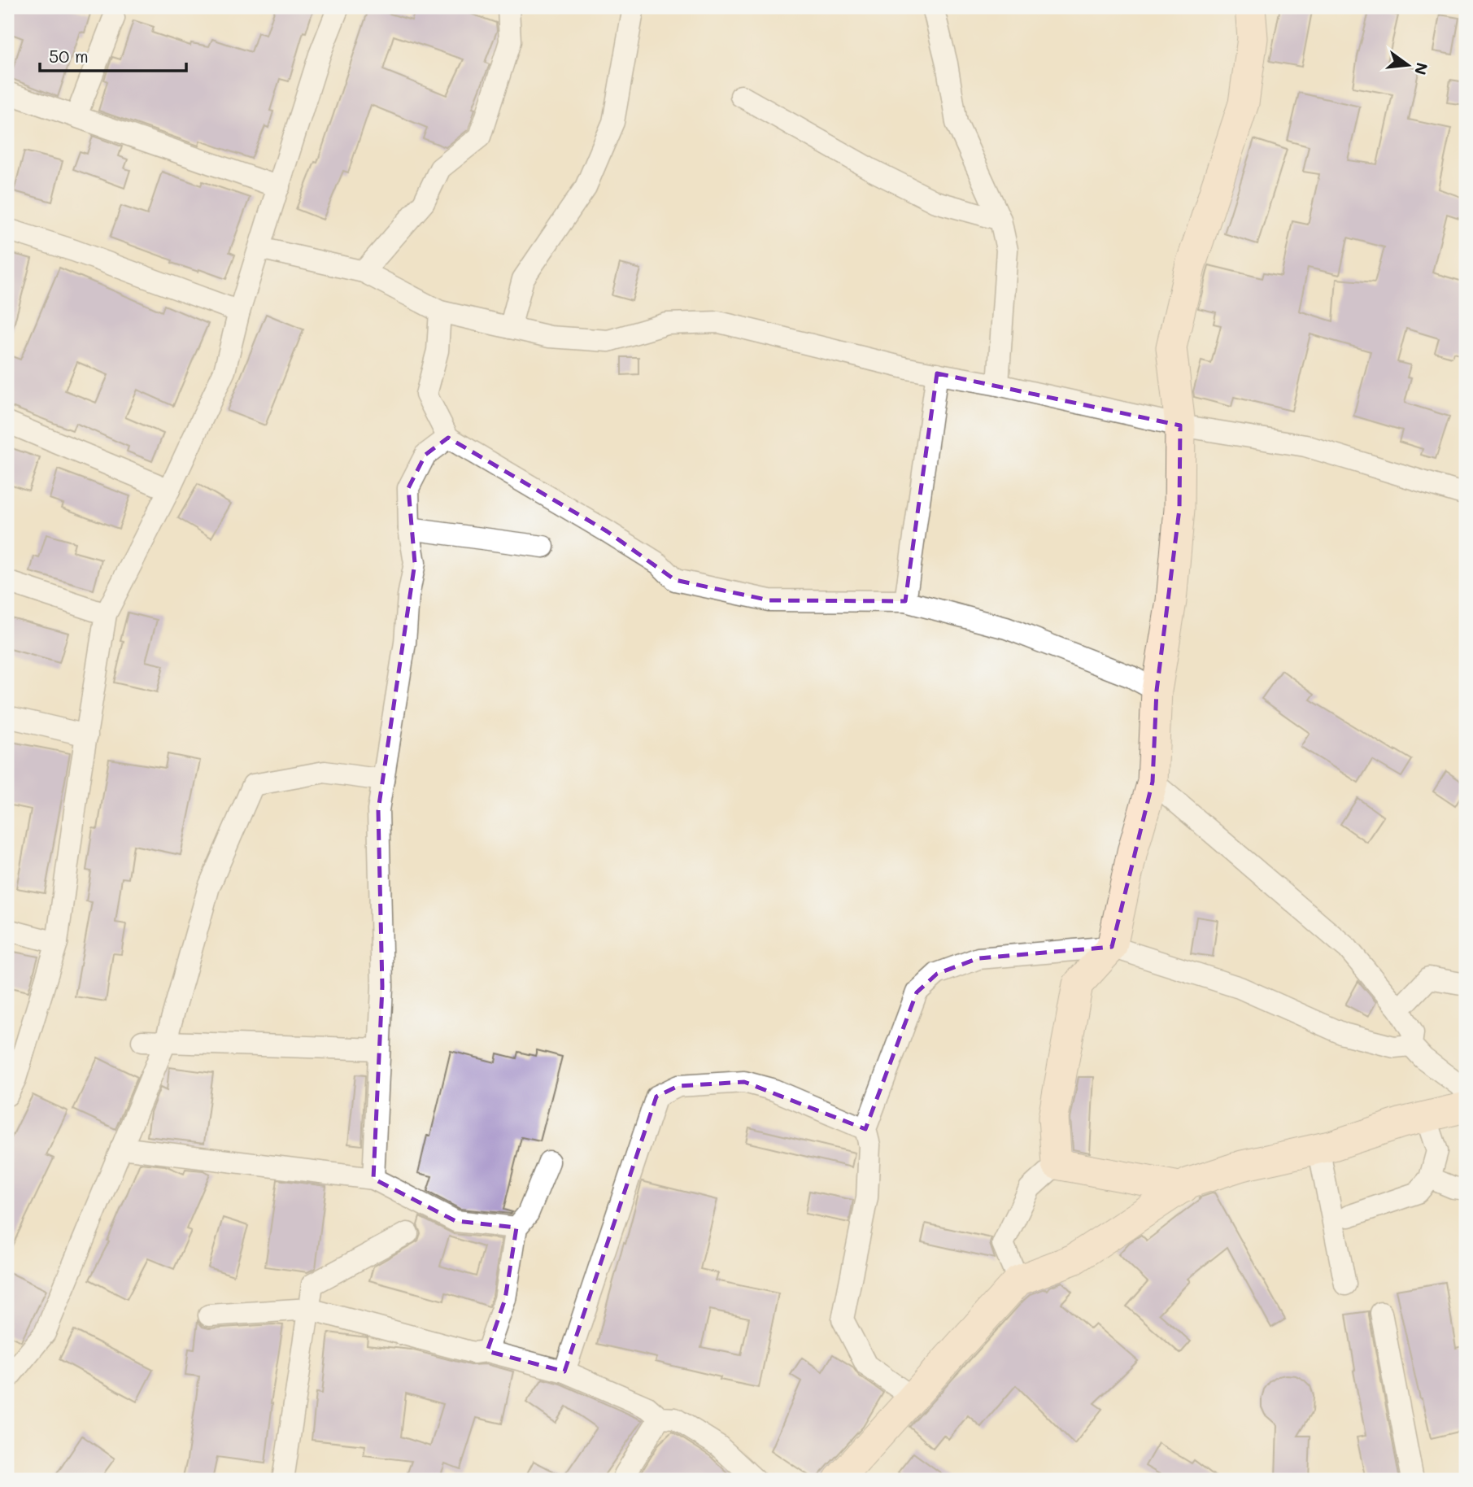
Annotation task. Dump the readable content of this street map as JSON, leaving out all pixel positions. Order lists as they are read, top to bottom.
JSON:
{
  "scale_bar": "50 m",
  "north": "right"
}
